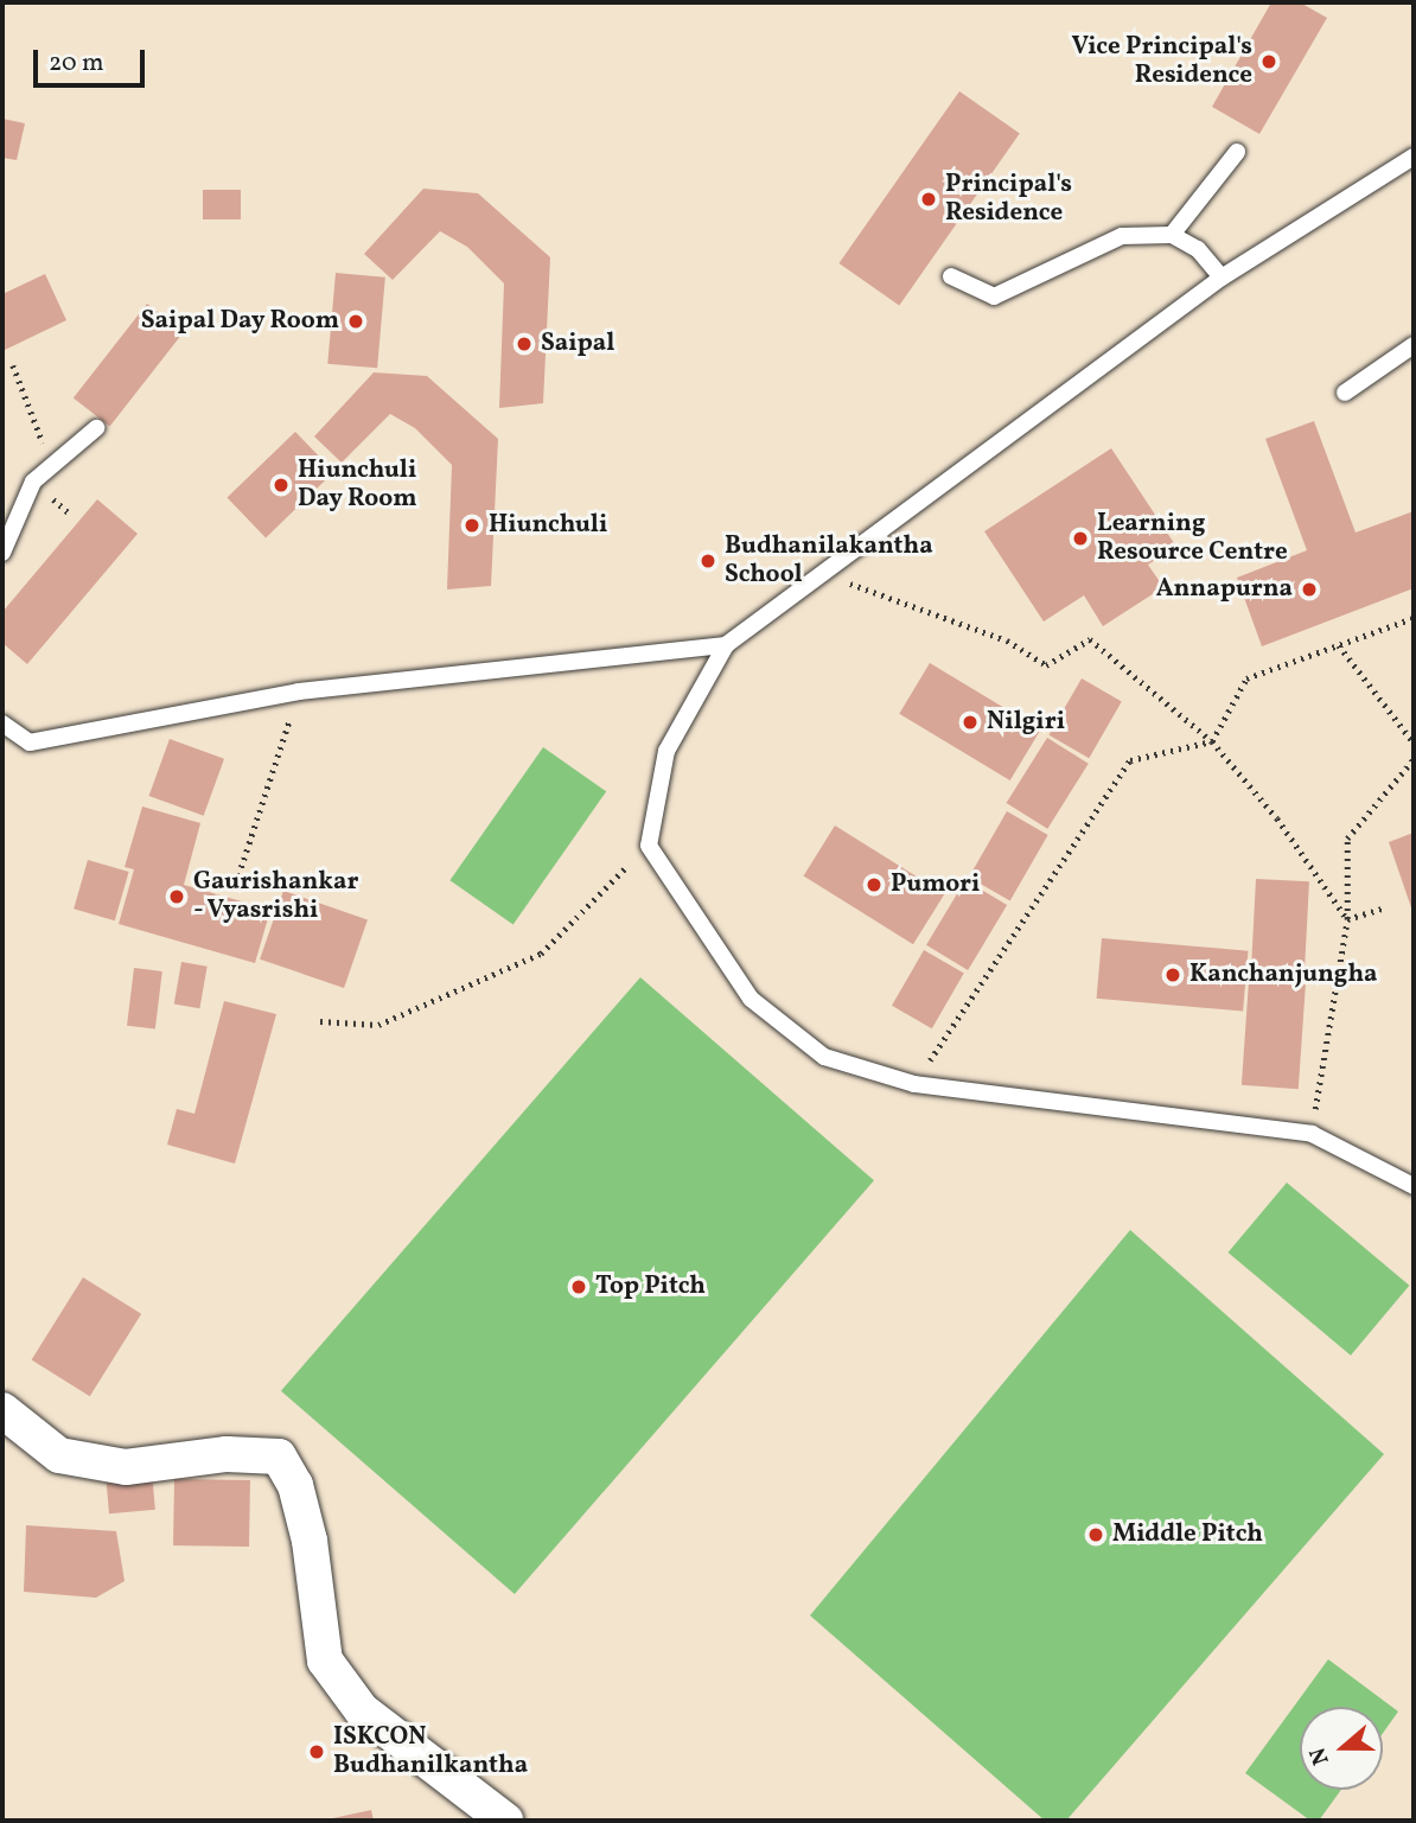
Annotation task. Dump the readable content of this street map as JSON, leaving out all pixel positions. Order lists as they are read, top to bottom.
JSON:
{
  "places": [
    "Vice Principal's Residence",
    "Principal's Residence",
    "Saipal Day Room",
    "Saipal",
    "Hiunchuli Day Room",
    "Hiunchuli",
    "Learning Resource Centre",
    "Budhanilakantha School",
    "Annapurna",
    "Nilgiri",
    "Pumori",
    "Gaurishankar - Vyasrishi",
    "Kanchanjungha",
    "Top Pitch",
    "Middle Pitch",
    "ISKCON Budhanilkantha"
  ],
  "scale_bar": "20 m",
  "north": "left"
}
